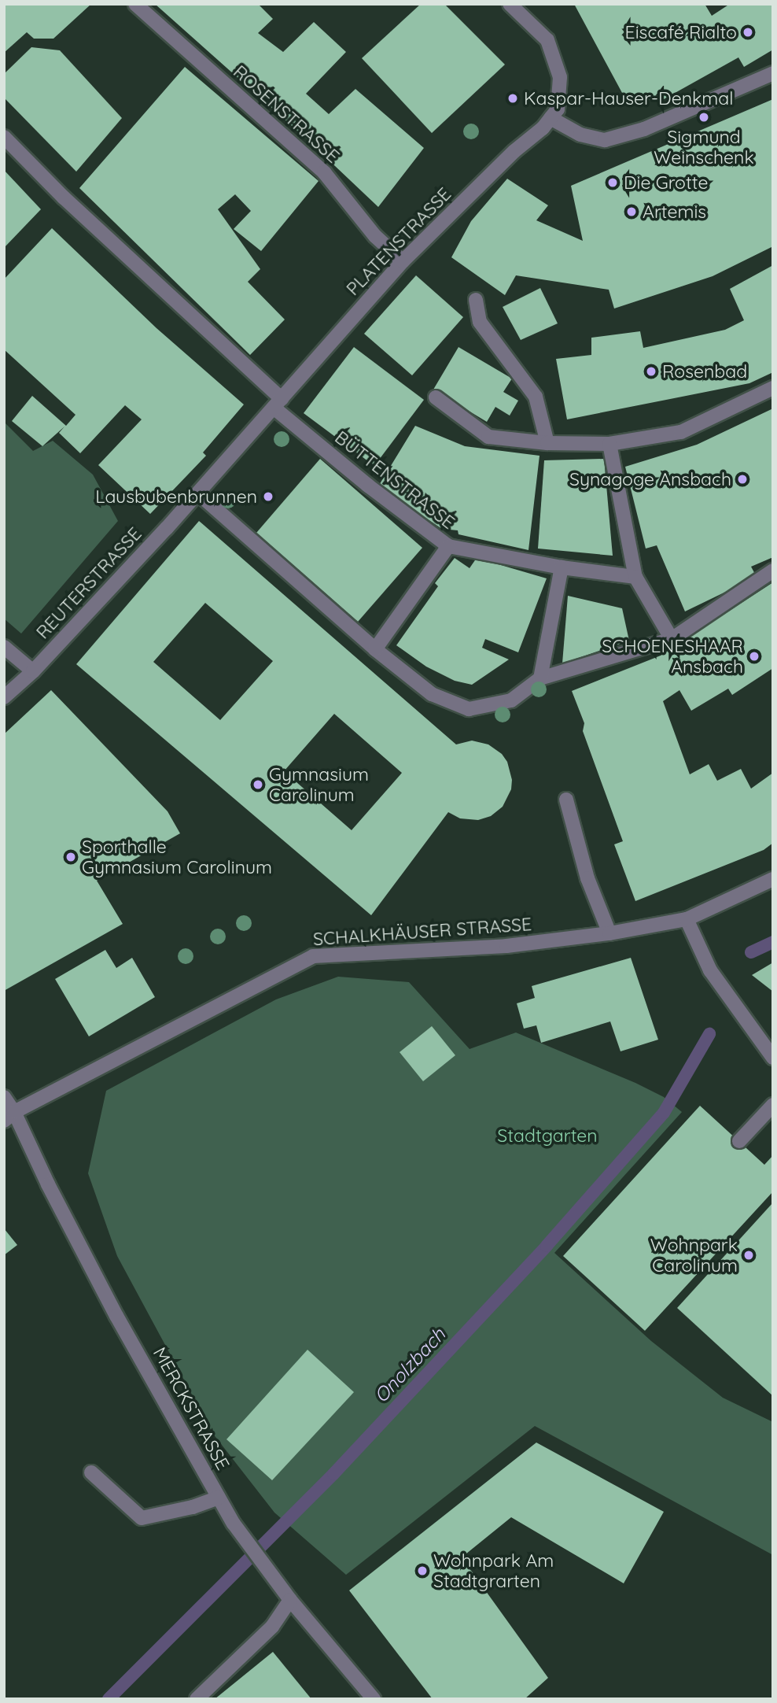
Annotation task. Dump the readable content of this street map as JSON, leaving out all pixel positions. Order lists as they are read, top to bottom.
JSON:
{
  "streets": {
    "street": [
      "ROSENSTRASSE",
      "PLATENSTRASSE",
      "BÜTTENSTRASSE",
      "REUTERSTRASSE",
      "SCHALKHÄUSER STRASSE",
      "MERCKSTRASSE"
    ]
  },
  "crossings": [
    ["ROSENSTRASSE", "PLATENSTRASSE"],
    ["PLATENSTRASSE", "BÜTTENSTRASSE"],
    ["PLATENSTRASSE", "REUTERSTRASSE"],
    ["BÜTTENSTRASSE", "REUTERSTRASSE"],
    ["SCHALKHÄUSER STRASSE", "MERCKSTRASSE"]
  ],
  "water": ["Onolzbach"],
  "parks": ["Stadtgarten"],
  "places": [
    "Eiscafé Rialto",
    "Kaspar-Hauser-Denkmal",
    "Sigmund Weinschenk",
    "Die Grotte",
    "Artemis",
    "Rosenbad",
    "Synagoge Ansbach",
    "Lausbubenbrunnen",
    "SCHOENESHAAR Ansbach",
    "Gymnasium Carolinum",
    "Sporthalle Gymnasium Carolinum",
    "Wohnpark Carolinum",
    "Wohnpark Am Stadtgrarten"
  ]
}
